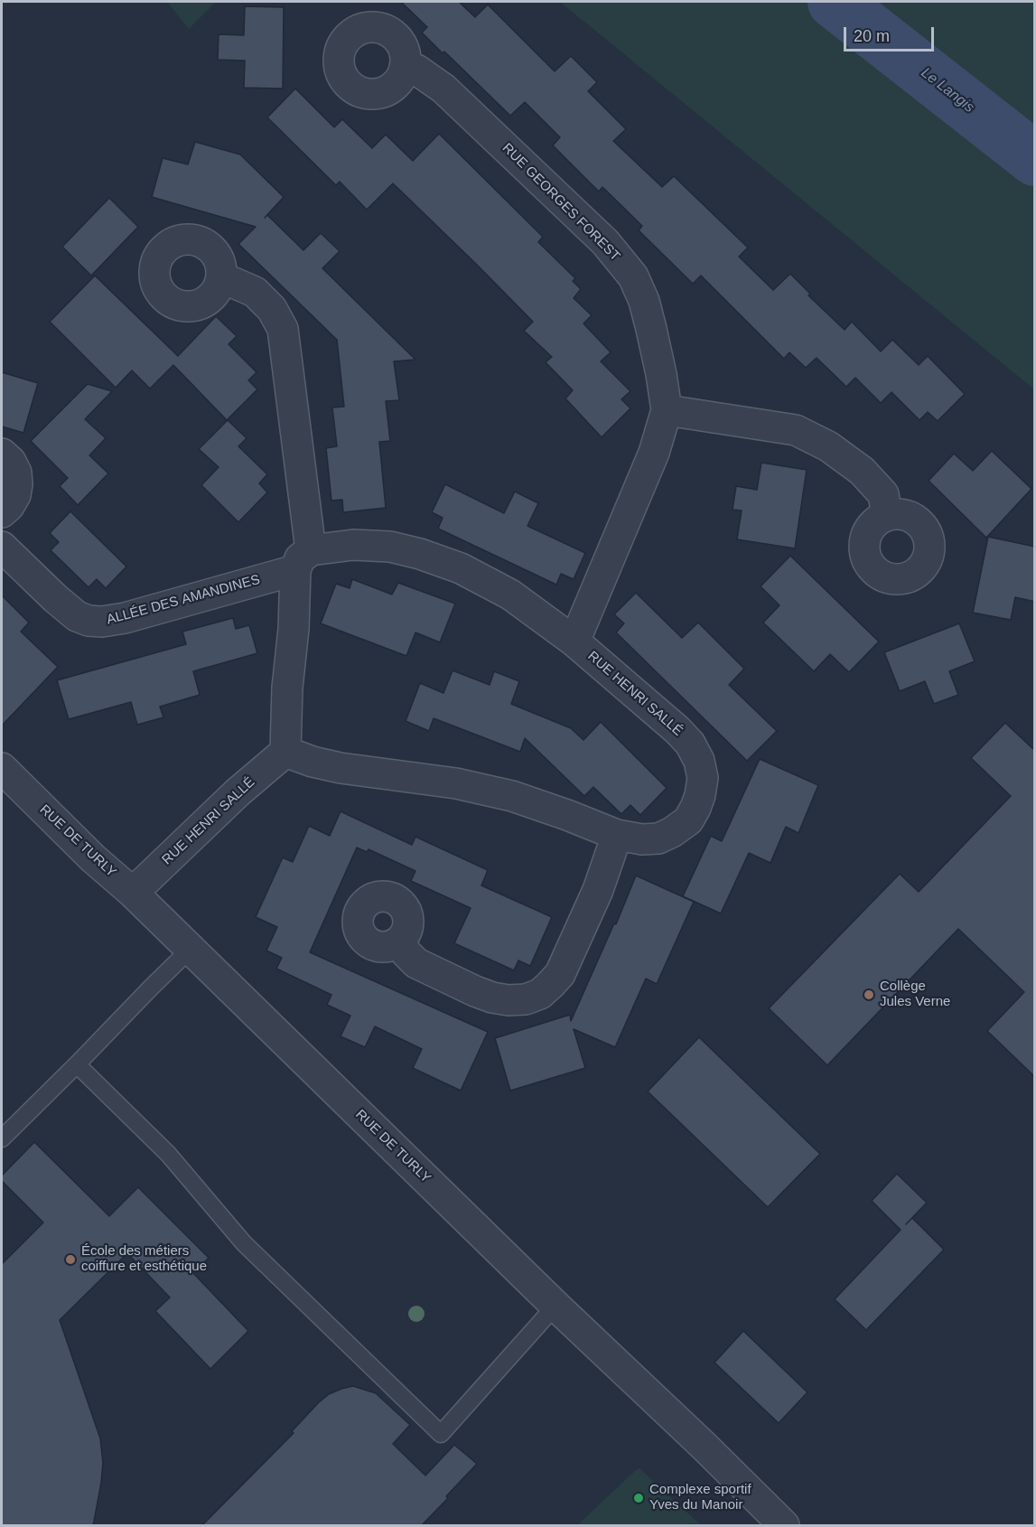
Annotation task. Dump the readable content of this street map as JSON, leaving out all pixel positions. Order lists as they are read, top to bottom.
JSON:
{
  "streets": {
    "street": [
      "RUE GEORGES FOREST",
      "ALLÉE DES AMANDINES",
      "RUE HENRI SALLÉ",
      "RUE DE TURLY"
    ]
  },
  "crossings": [
    ["RUE GEORGES FOREST", "RUE HENRI SALLÉ"],
    ["ALLÉE DES AMANDINES", "RUE HENRI SALLÉ"],
    ["RUE HENRI SALLÉ", "RUE DE TURLY"]
  ],
  "water": ["Le Langis"],
  "places": ["Collège Jules Verne", "École des métiers coiffure et esthétique", "Complexe sportif Yves du Manoir"],
  "scale_bar": "20 m"
}
